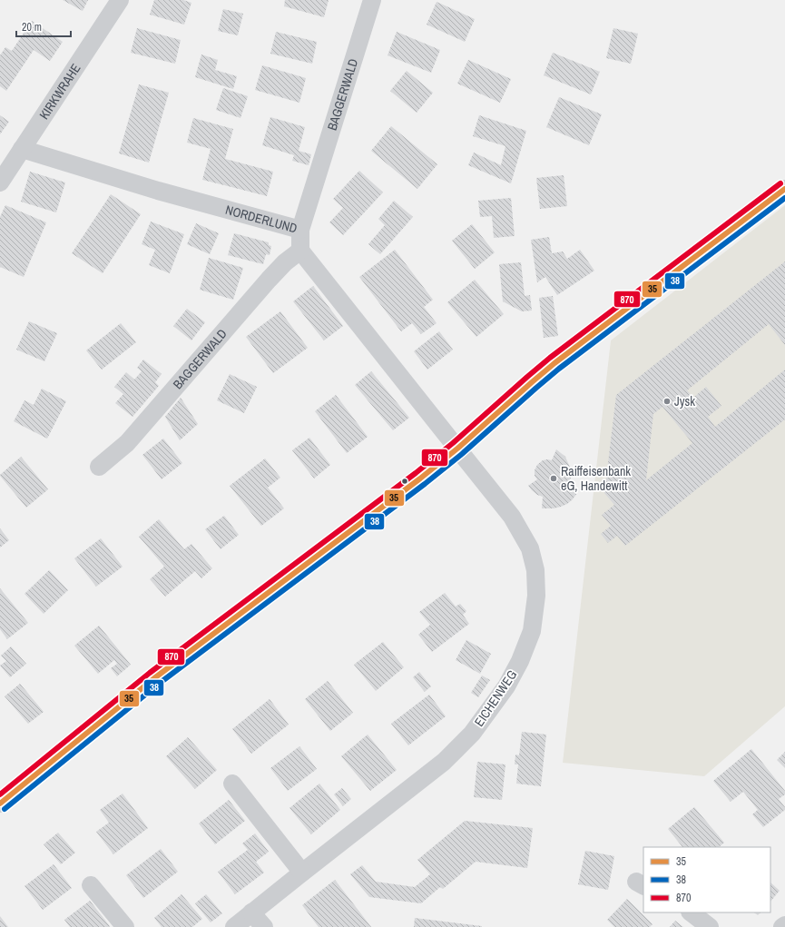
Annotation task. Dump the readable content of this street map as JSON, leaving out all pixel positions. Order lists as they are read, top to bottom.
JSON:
{
  "streets": {
    "street": [
      "KIRKWRAHE",
      "BAGGERWALD",
      "NORDERLUND",
      "EICHENWEG"
    ]
  },
  "crossings": [
    ["KIRKWRAHE", "NORDERLUND"],
    ["BAGGERWALD", "NORDERLUND"],
    ["NORDERLUND", "EICHENWEG"]
  ],
  "places": ["Jysk", "Raiffeisenbank eG, Handewitt"],
  "lines": ["transit line 870", "transit line 35", "transit line 38"],
  "legend": ["35", "38", "870"],
  "scale_bar": "20 m"
}
